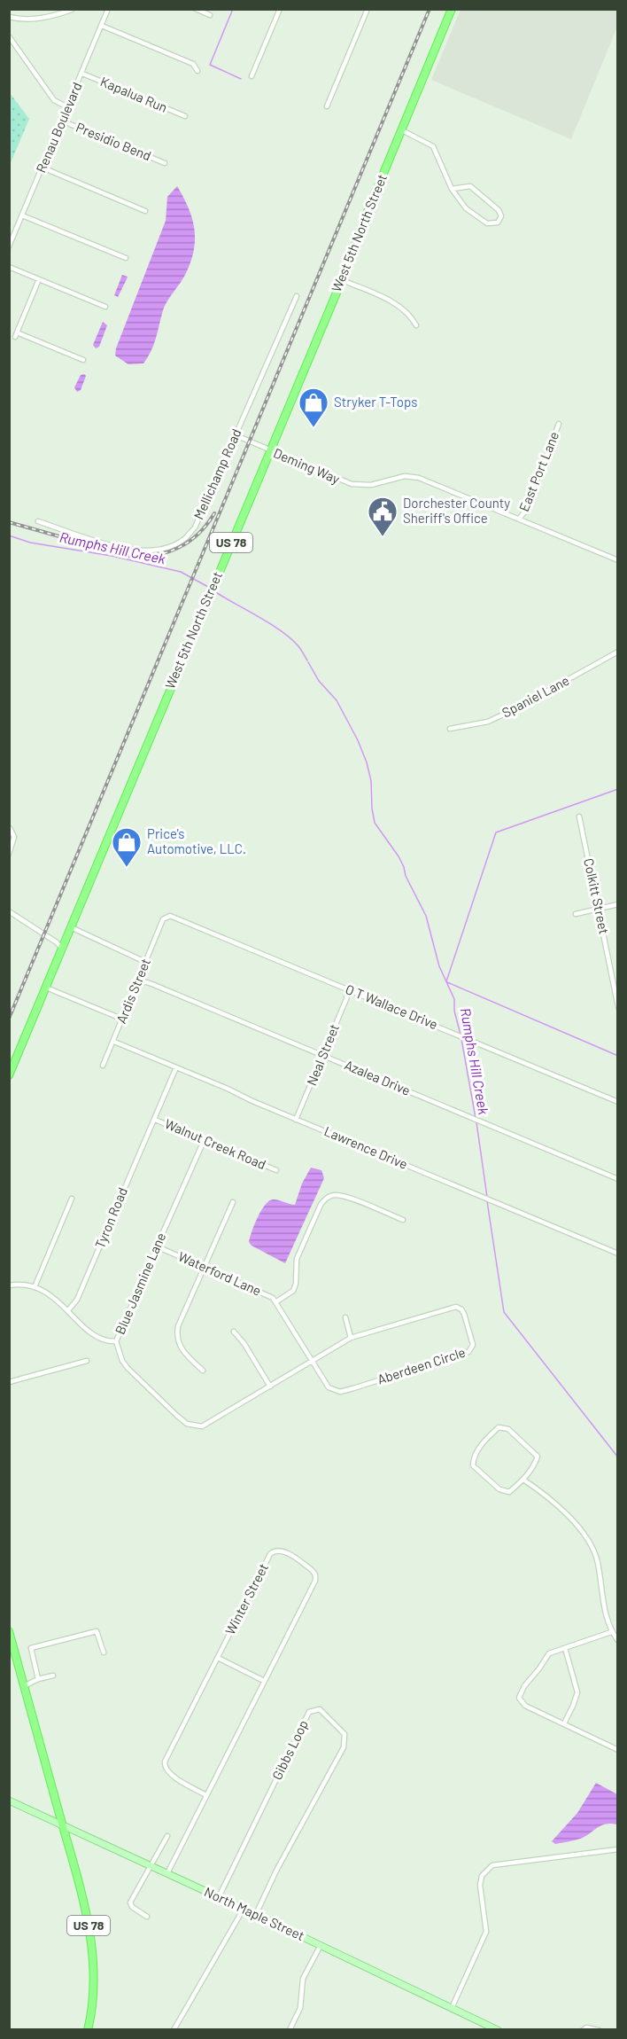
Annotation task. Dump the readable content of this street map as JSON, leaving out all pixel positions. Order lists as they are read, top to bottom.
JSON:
{
  "streets": {
    "main road": ["West 5th North Street", "US 78"],
    "street": [
      "Kapalua Run",
      "Renau Boulevard",
      "Presidio Bend",
      "Deming Way",
      "East Port Lane",
      "Mellichamp Road",
      "Spaniel Lane",
      "Colkitt Street",
      "Ardis Street",
      "O T Wallace Drive",
      "Neal Street",
      "Azalea Drive",
      "Walnut Creek Road",
      "Lawrence Drive",
      "Tyron Road",
      "Waterford Lane",
      "Blue Jasmine Lane",
      "Aberdeen Circle",
      "Winter Street",
      "Gibbs Loop",
      "North Maple Street"
    ]
  },
  "crossings": [
    ["Kapalua Run", "Renau Boulevard"],
    ["Renau Boulevard", "Presidio Bend"],
    ["West 5th North Street", "Deming Way"],
    ["Deming Way", "East Port Lane"],
    ["Deming Way", "Mellichamp Road"],
    ["US 78", "North Maple Street"],
    ["Ardis Street", "O T Wallace Drive"],
    ["Ardis Street", "Azalea Drive"],
    ["Ardis Street", "Lawrence Drive"],
    ["O T Wallace Drive", "Neal Street"],
    ["Neal Street", "Azalea Drive"],
    ["Neal Street", "Lawrence Drive"],
    ["Walnut Creek Road", "Tyron Road"],
    ["Walnut Creek Road", "Blue Jasmine Lane"],
    ["Lawrence Drive", "Tyron Road"],
    ["Waterford Lane", "Blue Jasmine Lane"],
    ["Waterford Lane", "Aberdeen Circle"],
    ["Blue Jasmine Lane", "Aberdeen Circle"],
    ["Winter Street", "North Maple Street"],
    ["Gibbs Loop", "North Maple Street"]
  ],
  "water": ["Rumphs Hill Creek"],
  "places": {
    "shop": ["Stryker T-Tops", "Price's Automotive, LLC."],
    "public building": ["Dorchester County Sheriff's Office"]
  }
}
